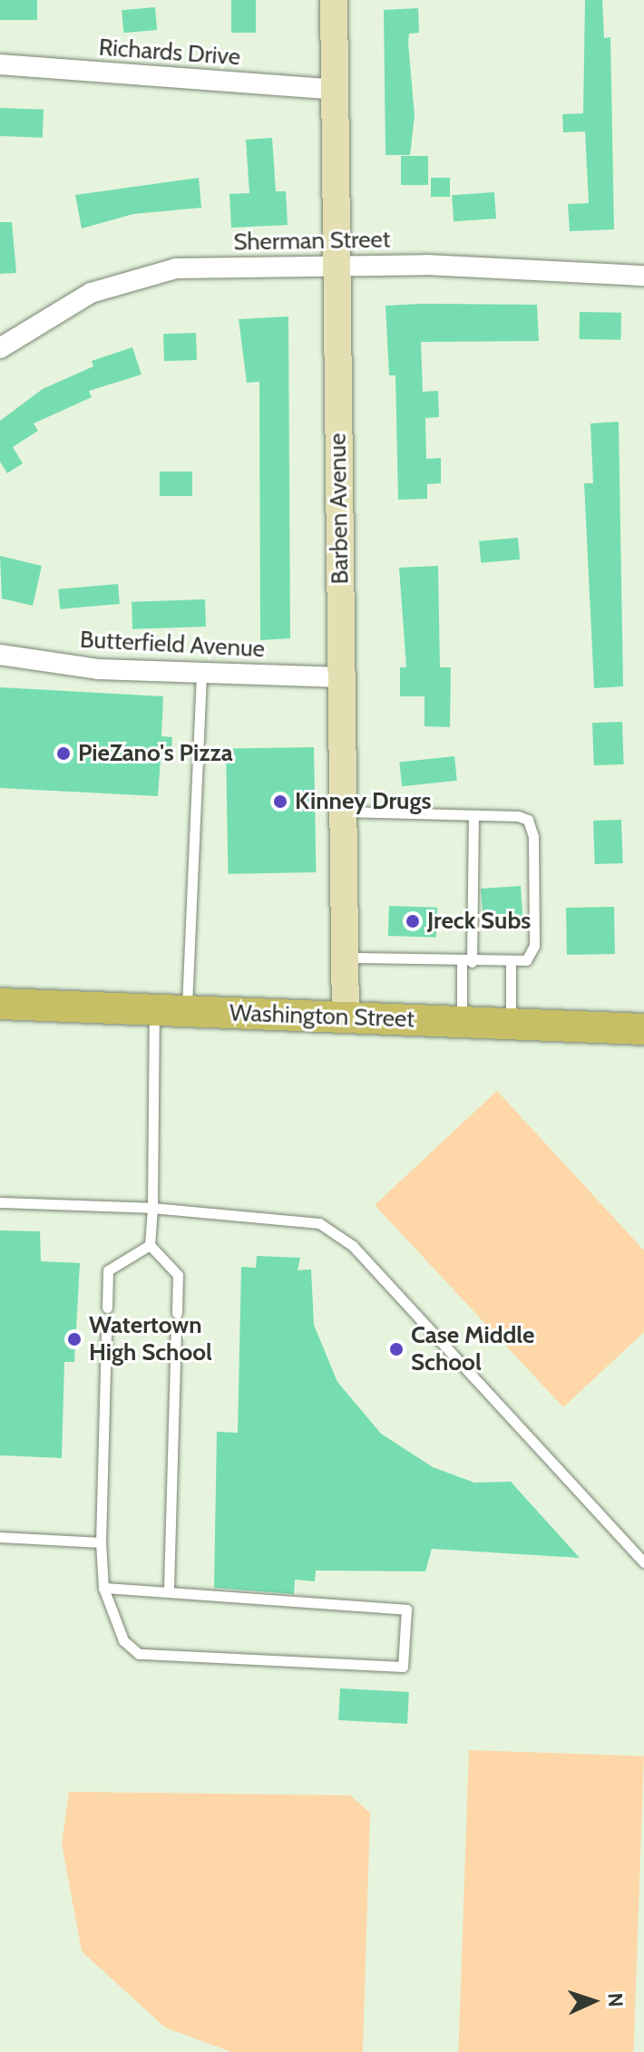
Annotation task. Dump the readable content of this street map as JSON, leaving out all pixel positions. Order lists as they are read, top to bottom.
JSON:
{
  "streets": {
    "main road": ["Washington Street"],
    "street": [
      "Richards Drive",
      "Sherman Street",
      "Barben Avenue",
      "Butterfield Avenue"
    ]
  },
  "crossings": [
    ["Richards Drive", "Barben Avenue"],
    ["Sherman Street", "Barben Avenue"],
    ["Barben Avenue", "Butterfield Avenue"],
    ["Barben Avenue", "Washington Street"]
  ],
  "places": [
    "PieZano's Pizza",
    "Kinney Drugs",
    "Jreck Subs",
    "Watertown High School",
    "Case Middle School"
  ],
  "north": "right"
}
